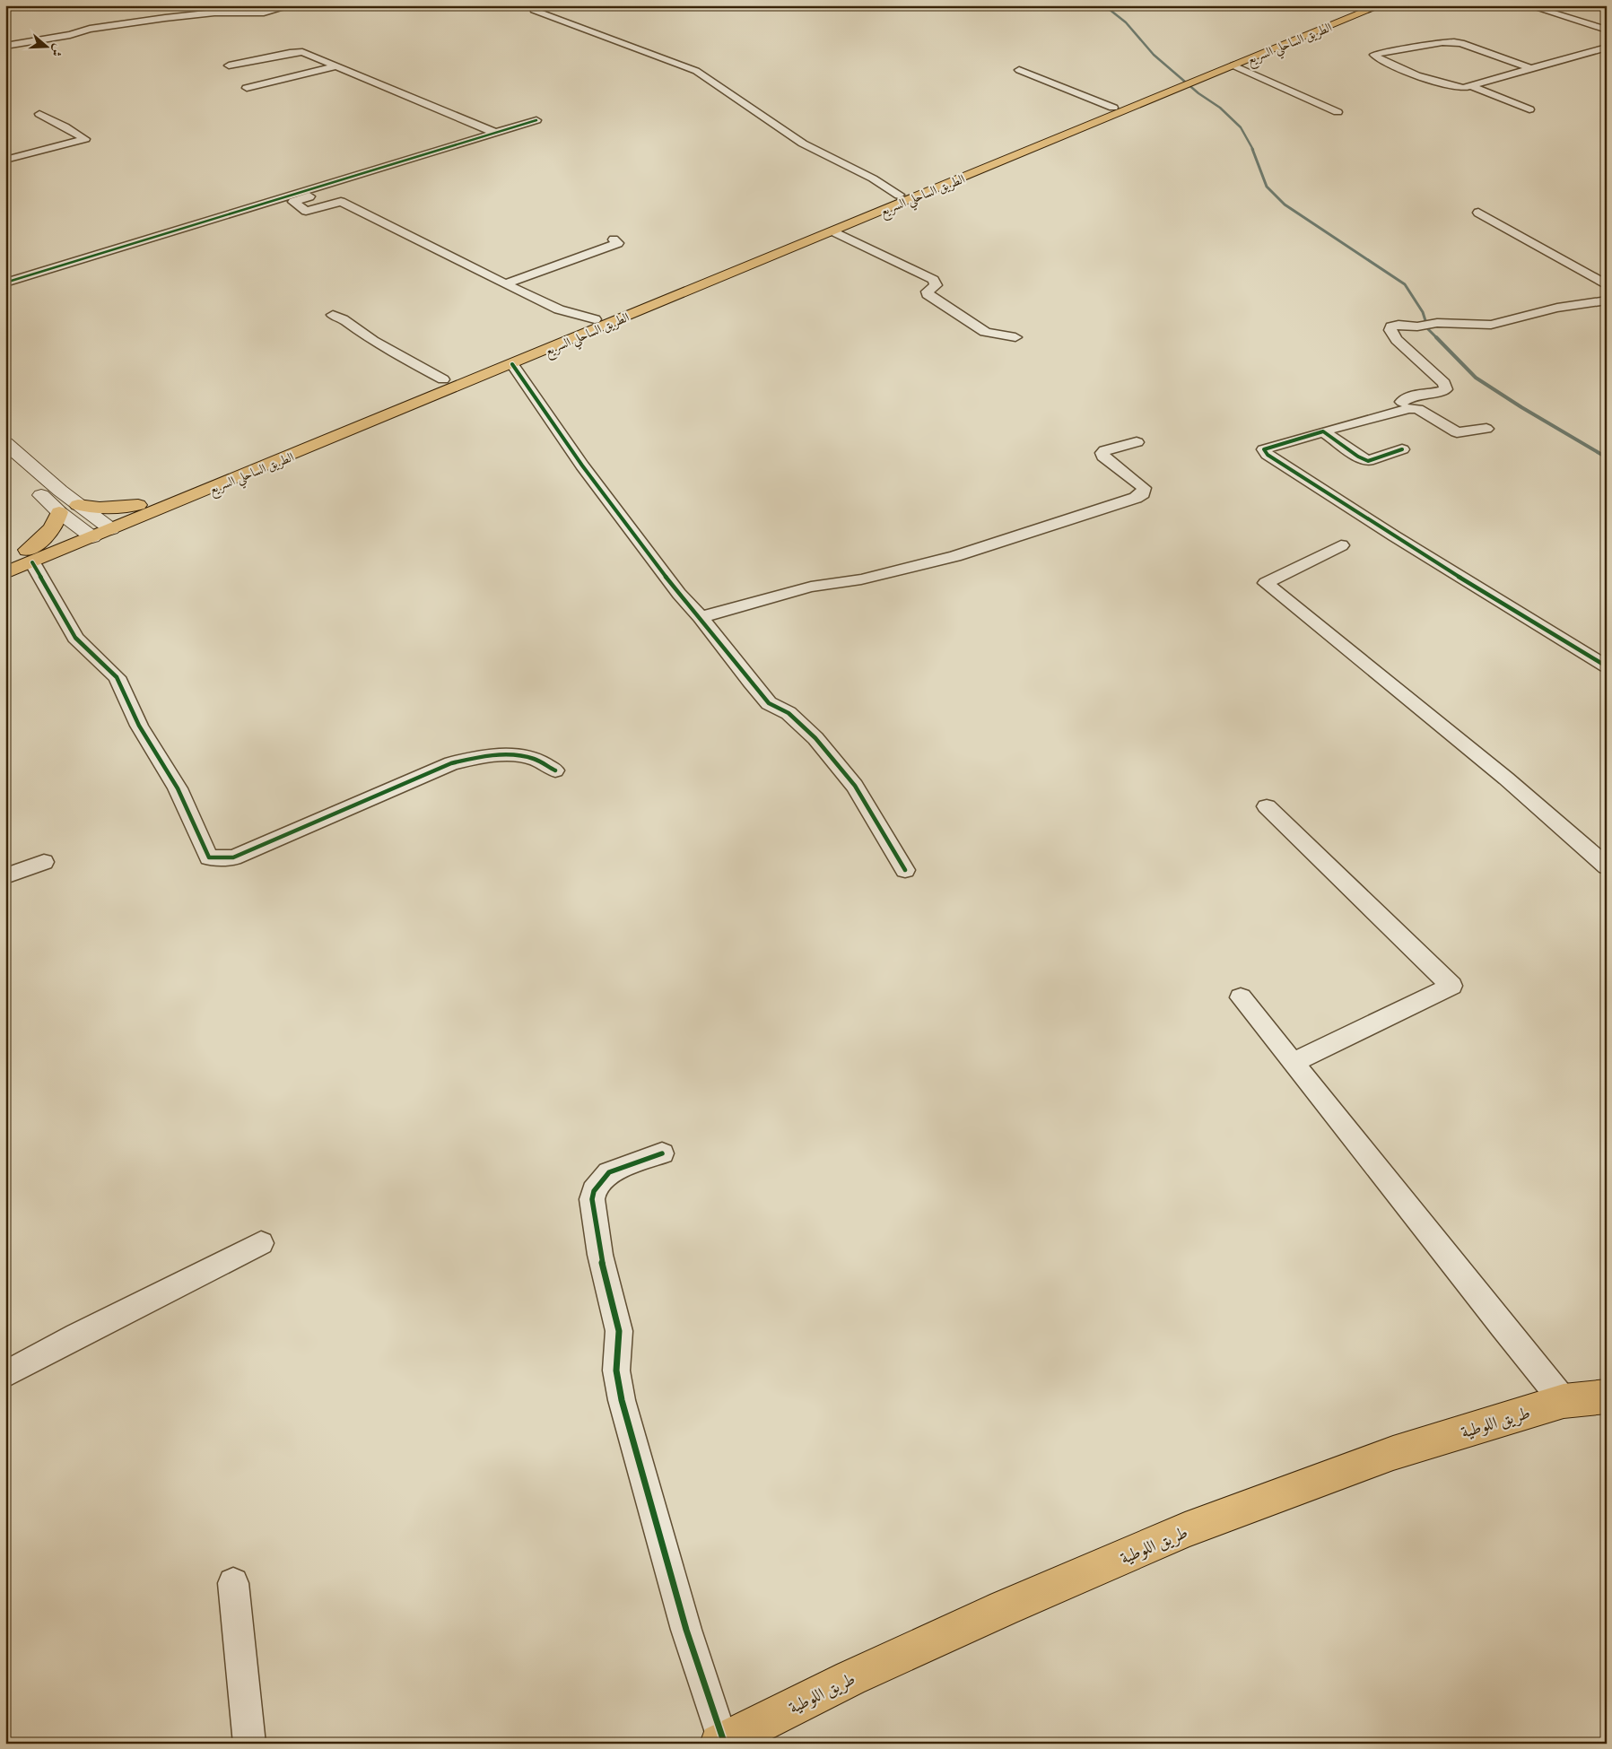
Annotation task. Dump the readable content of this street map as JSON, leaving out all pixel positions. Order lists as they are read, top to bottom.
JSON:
{
  "streets": {
    "main road": ["الطريق الساحلي السريع", "طريق اللوطية"]
  },
  "north": "right"
}
